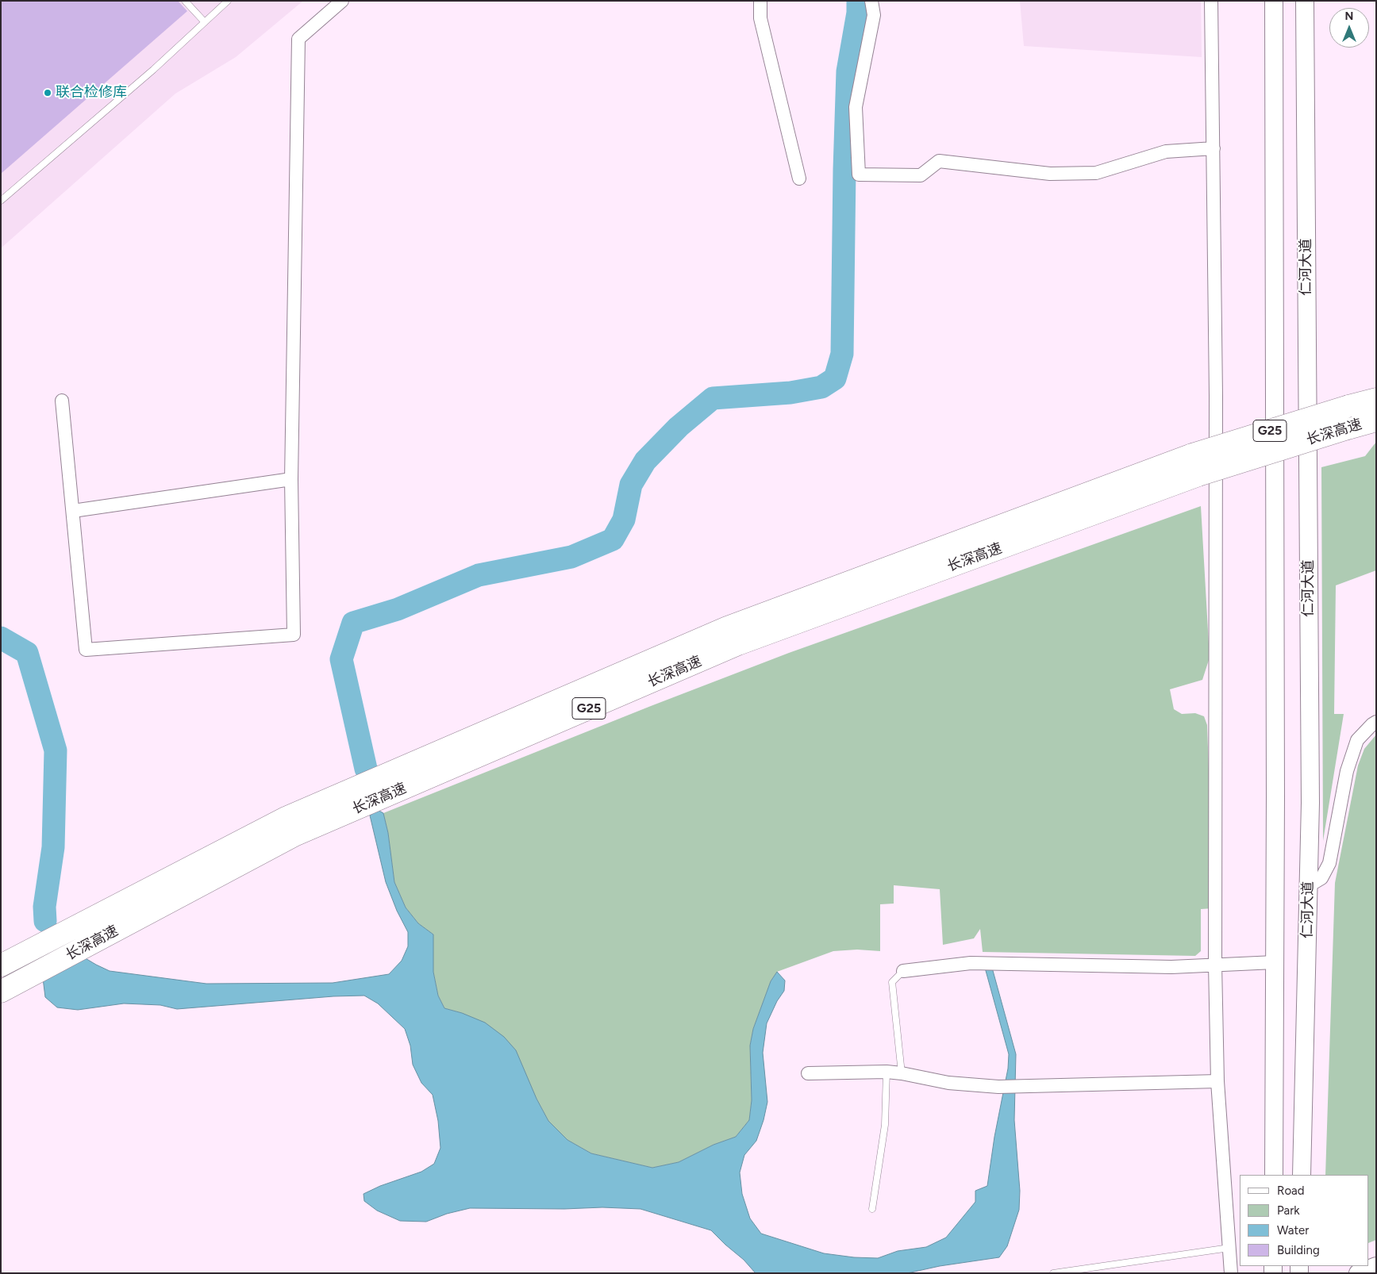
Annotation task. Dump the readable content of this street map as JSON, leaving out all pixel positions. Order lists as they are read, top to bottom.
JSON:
{
  "streets": {
    "highway": ["G25", "长深高速"],
    "main road": ["仁河大道"]
  },
  "places": ["联合检修库"],
  "legend": [
    "Road",
    "Park",
    "Water",
    "Building"
  ],
  "north": "top"
}
